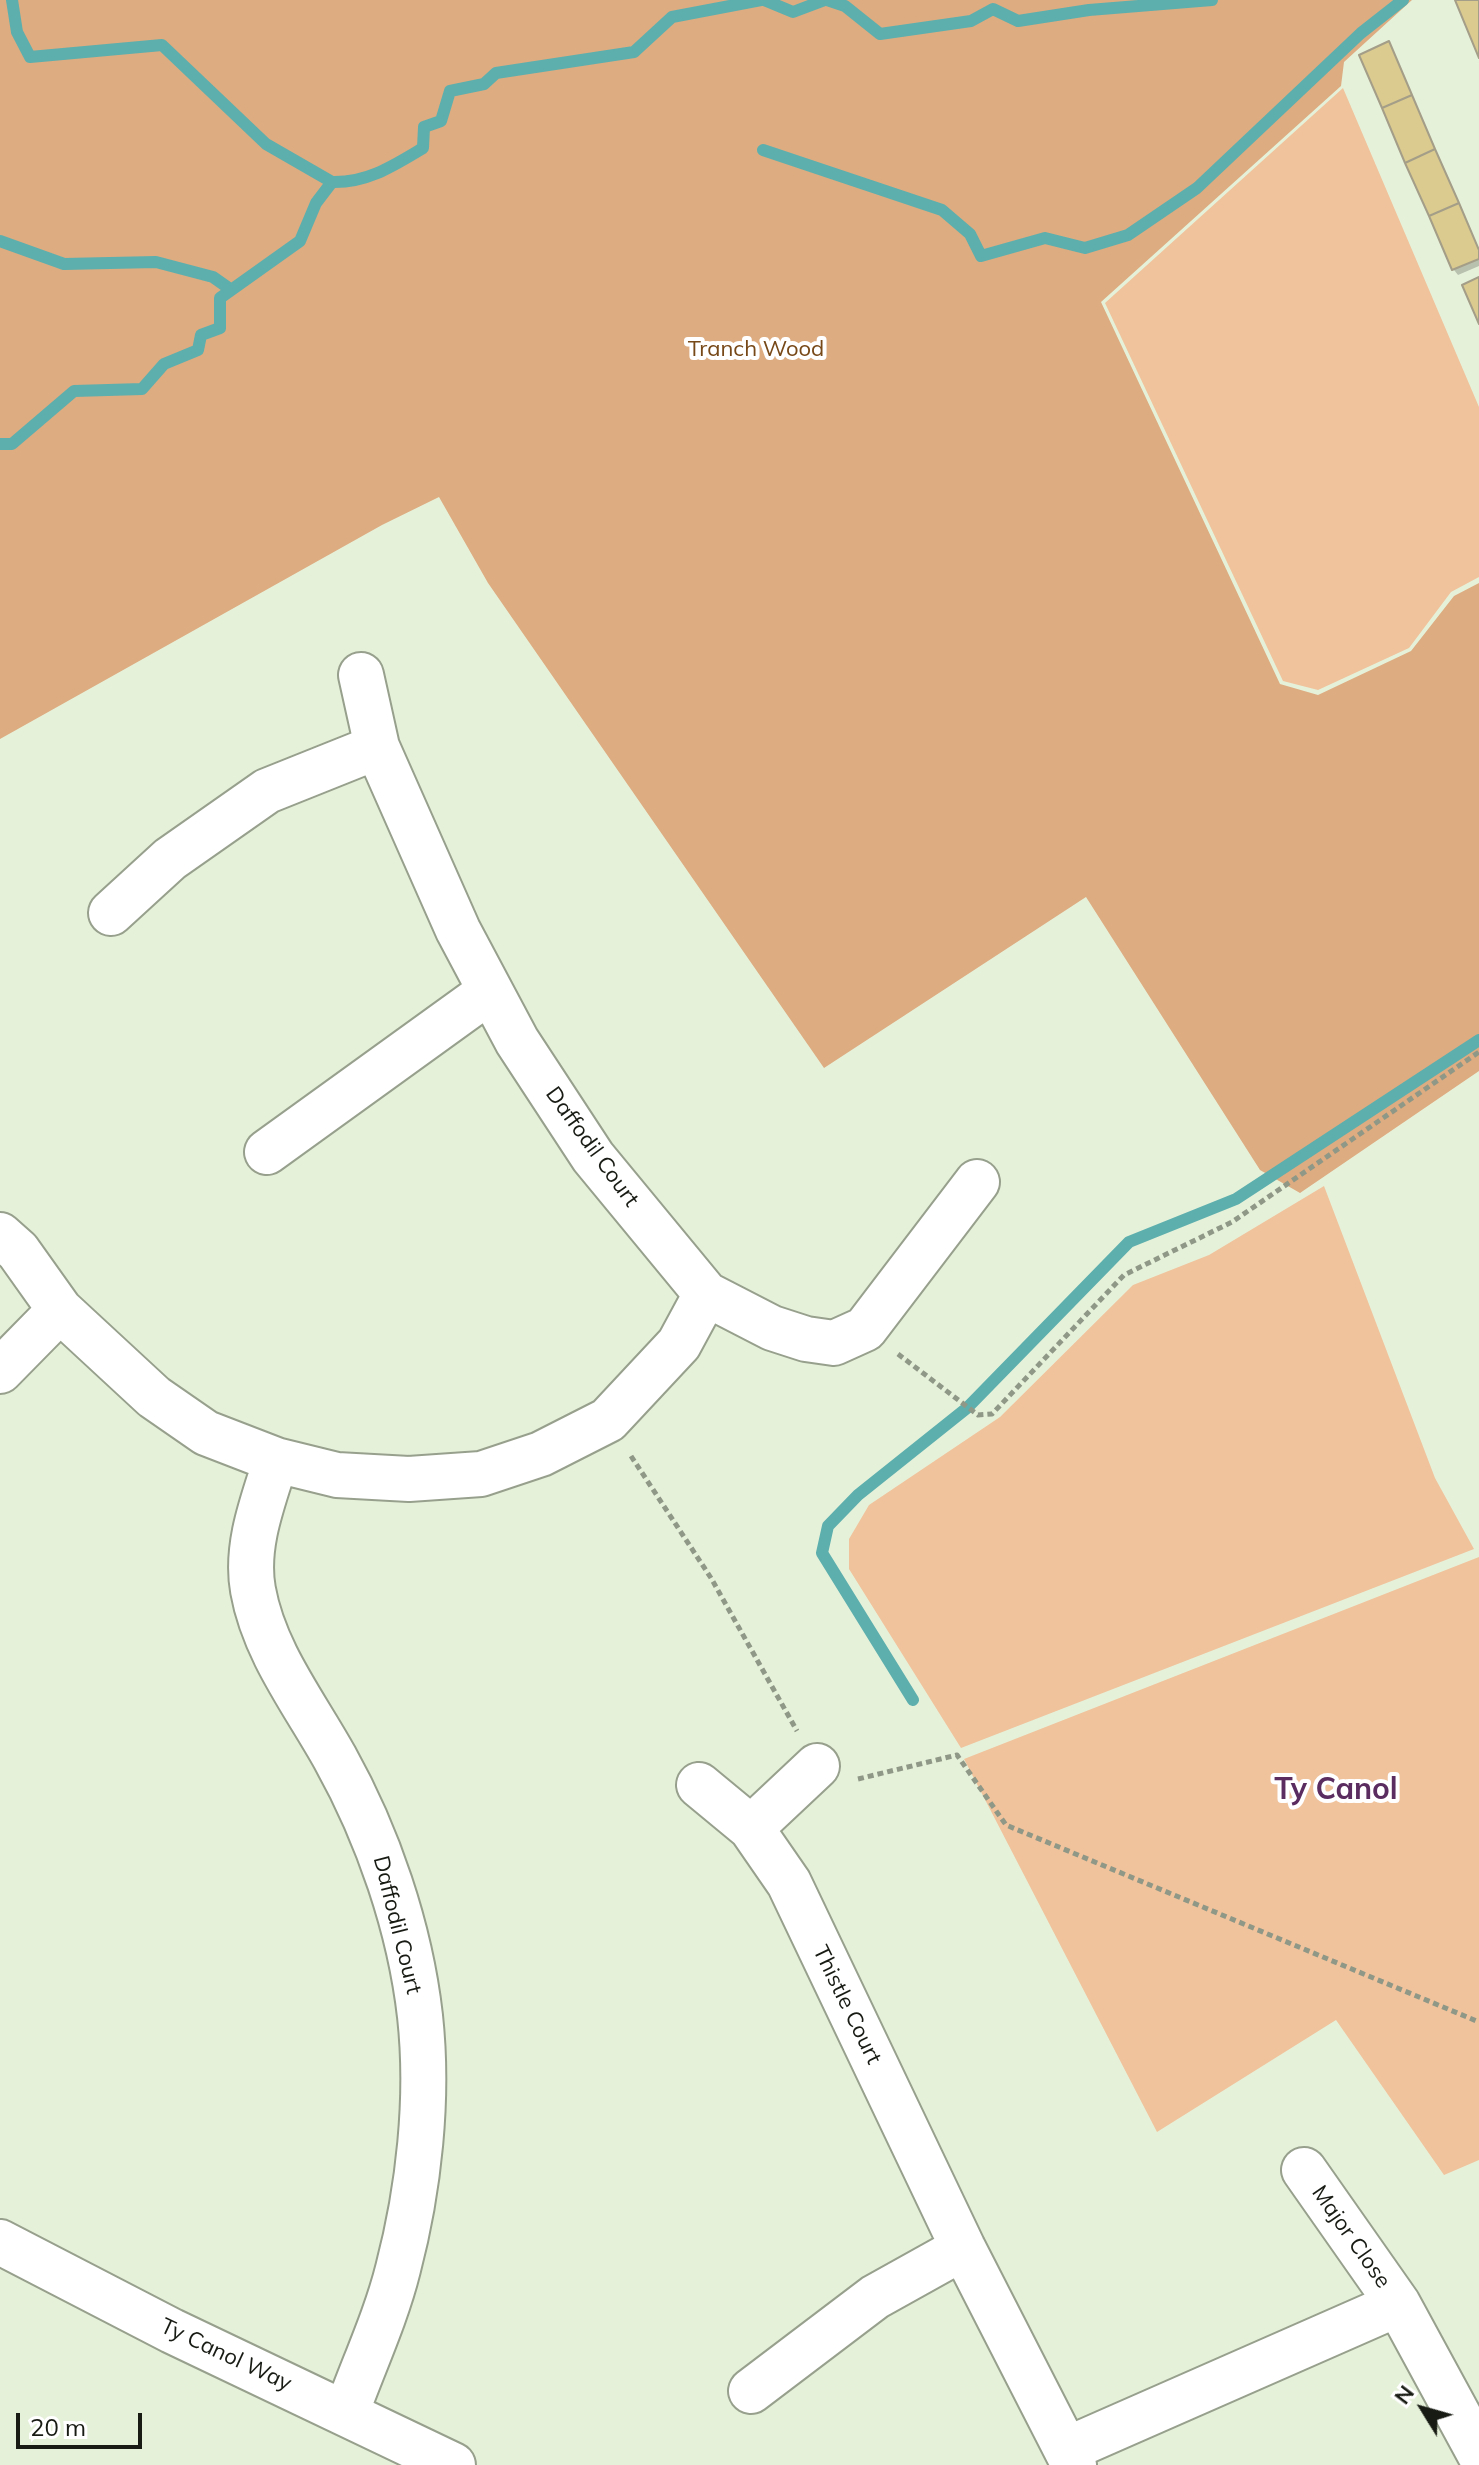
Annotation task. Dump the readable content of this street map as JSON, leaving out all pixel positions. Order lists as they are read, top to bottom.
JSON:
{
  "streets": {
    "street": [
      "Daffodil Court",
      "Thistle Court",
      "Major Close",
      "Ty Canol Way"
    ]
  },
  "crossings": [
    ["Daffodil Court", "Ty Canol Way"],
    ["Thistle Court", "Major Close"]
  ],
  "districts": ["Ty Canol"],
  "parks": ["Tranch Wood"],
  "scale_bar": "20 m",
  "north": "top left"
}
